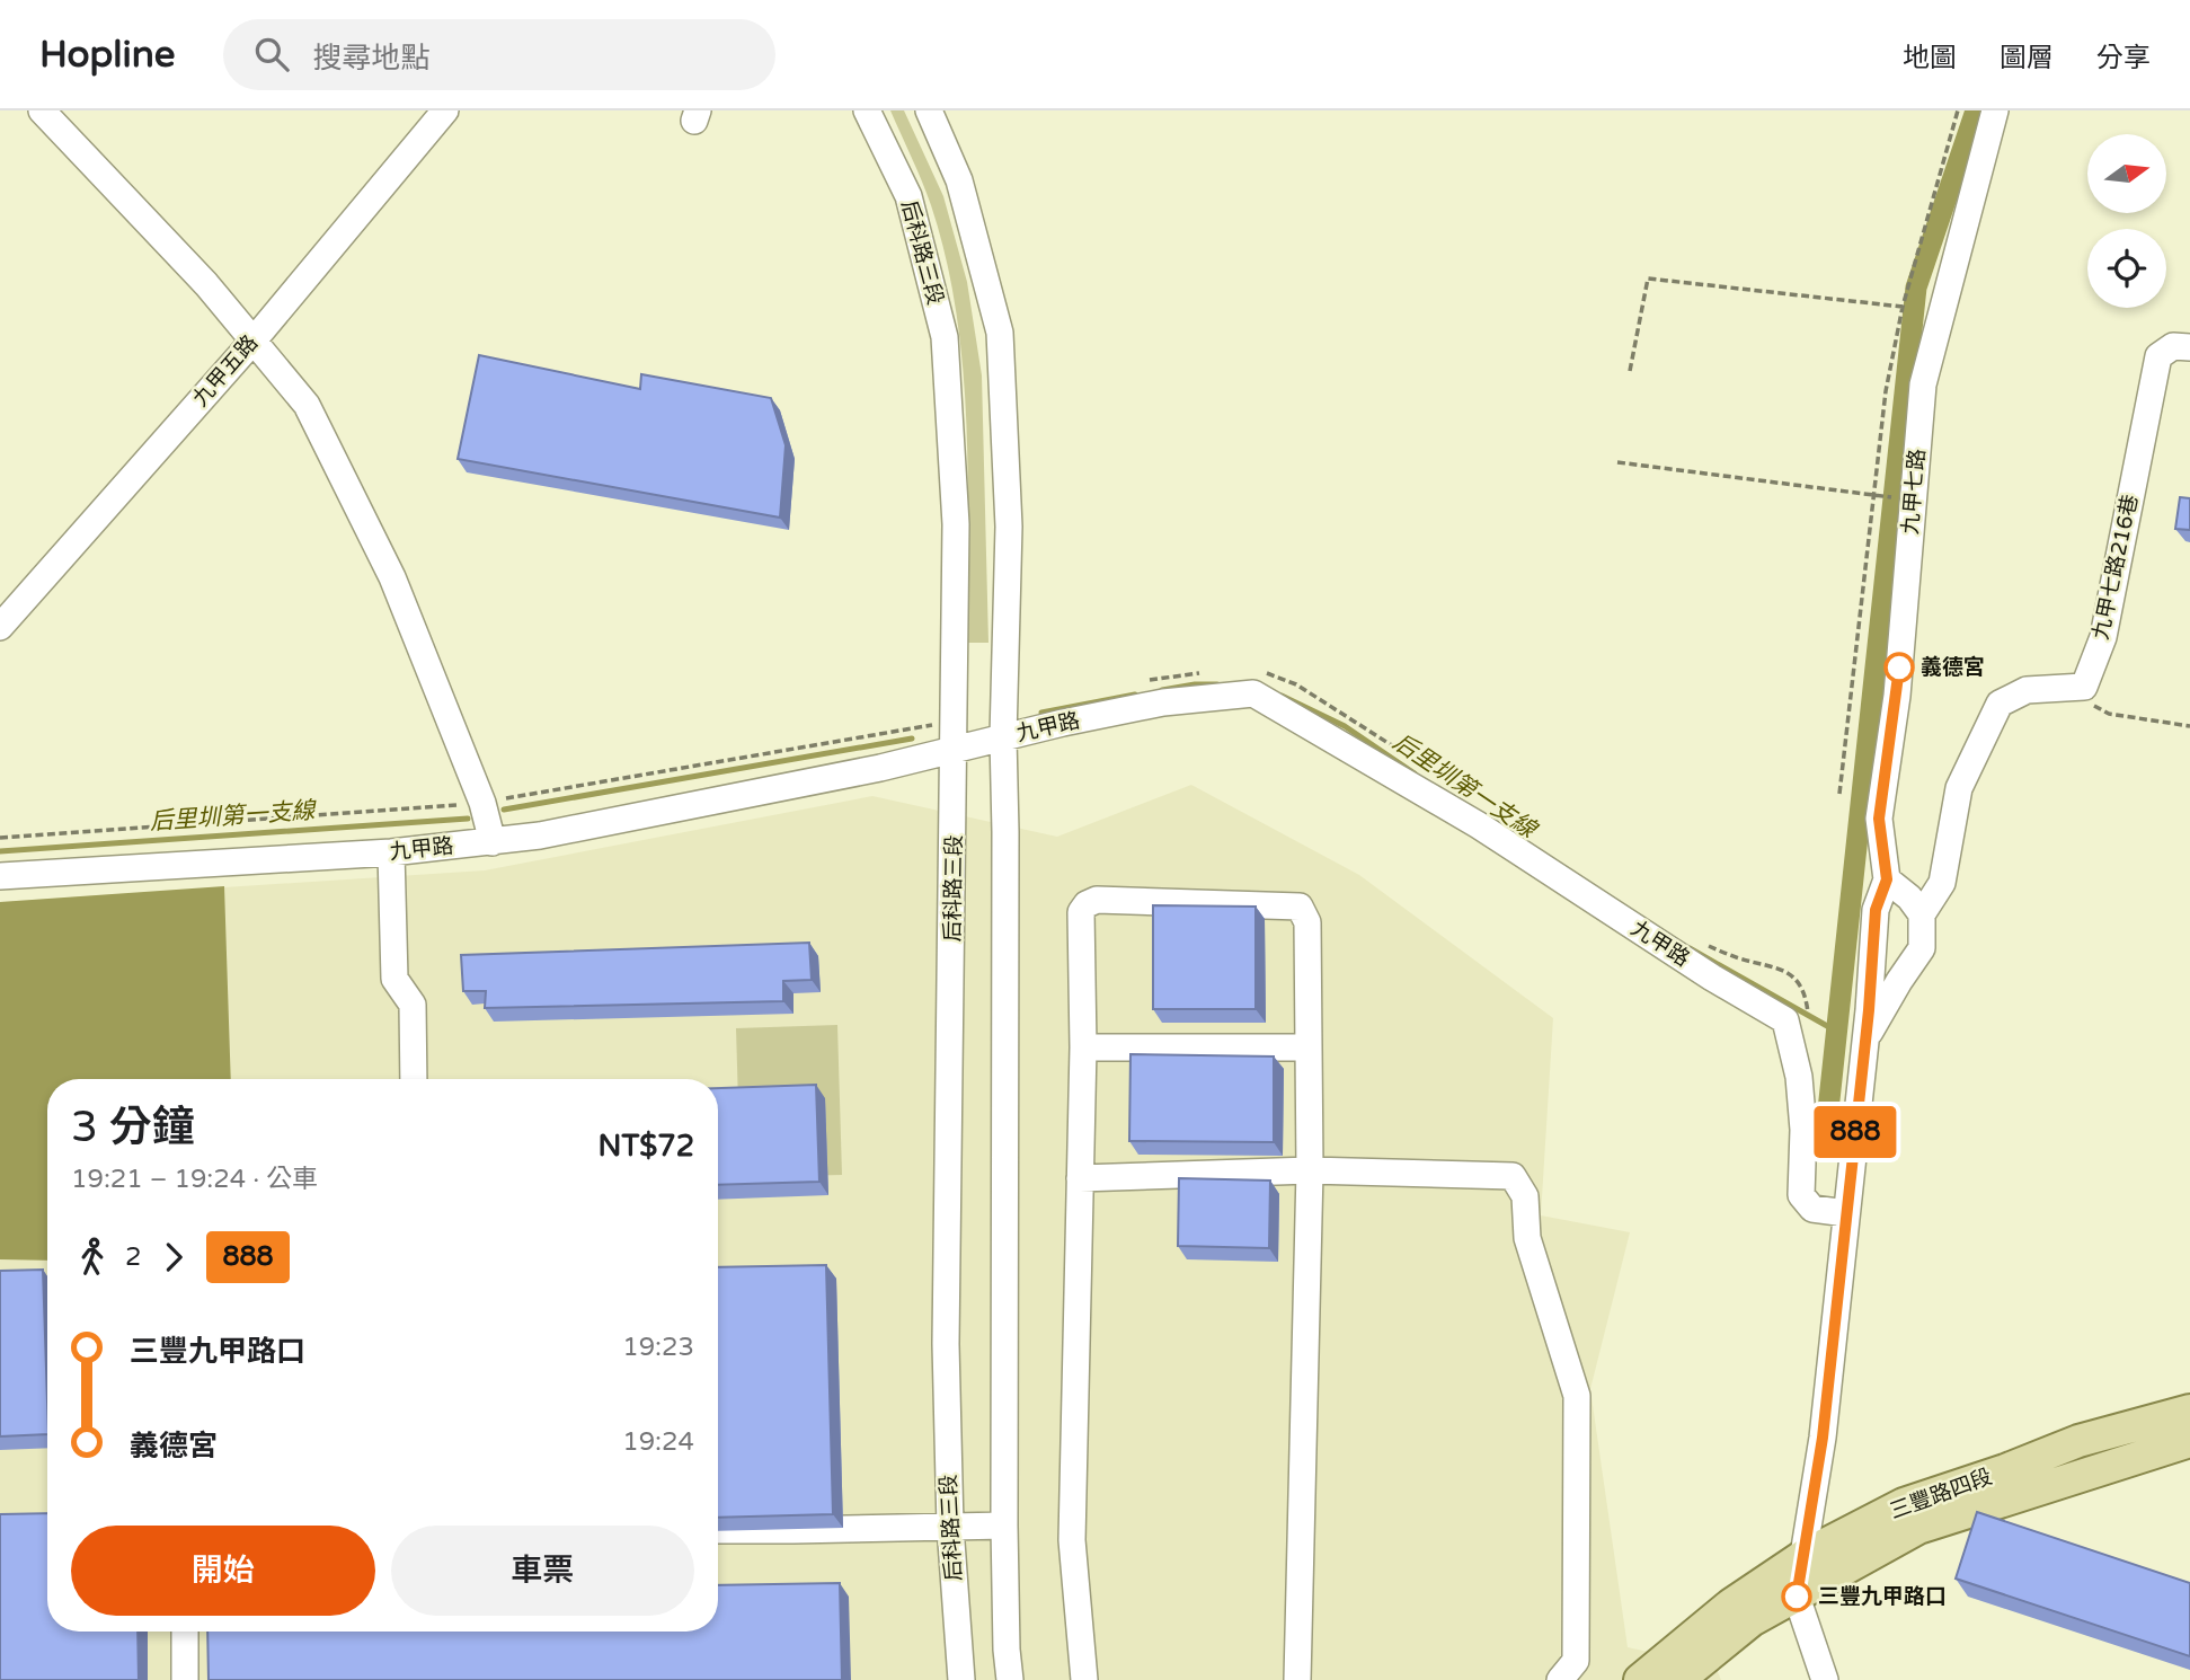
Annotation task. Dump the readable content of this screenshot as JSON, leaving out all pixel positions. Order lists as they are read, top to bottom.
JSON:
{
  "streets": {
    "main road": ["三豐路四段"],
    "street": [
      "后科路三段",
      "九甲五路",
      "九甲七路",
      "九甲七路216巷",
      "九甲路"
    ]
  },
  "crossings": [
    ["后科路三段", "九甲路"],
    ["九甲七路", "九甲七路216巷"],
    ["九甲七路", "九甲路"],
    ["九甲七路", "三豐路四段"]
  ],
  "water": ["后里圳第一支線"],
  "places": ["義德宮", "三豐九甲路口"],
  "lines": ["bus line 888"],
  "north": "right",
  "page": {
    "header": "Hopline",
    "search": "搜尋地點",
    "nav": ["地圖", "圖層", "分享"],
    "on_map": "888",
    "heading": ["3 分鐘", "19:21 – 19:24 · 公車", "NT$72"],
    "legs": ["2", "888"],
    "list": [
      {
        "name": "三豐九甲路口",
        "value": "19:23"
      },
      {
        "name": "義德宮",
        "value": "19:24"
      }
    ],
    "buttons": ["開始", "車票"]
  }
}
